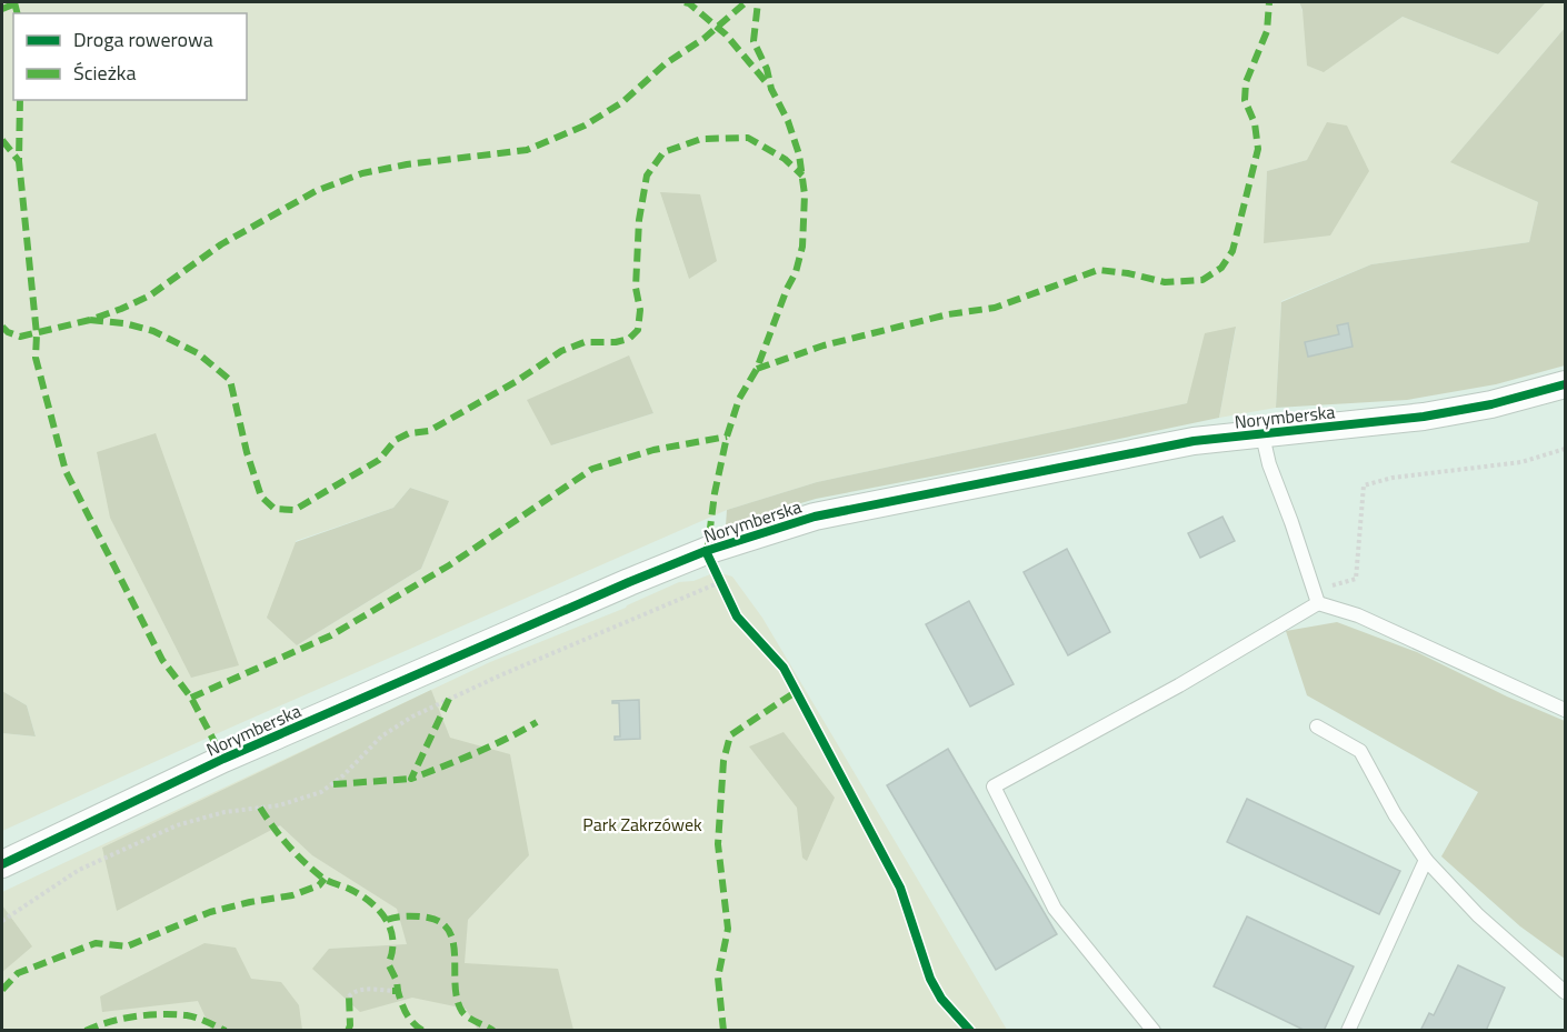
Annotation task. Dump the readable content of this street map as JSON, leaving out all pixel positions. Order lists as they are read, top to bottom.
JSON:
{
  "streets": {
    "street": ["Norymberska"]
  },
  "parks": ["Park Zakrzówek"],
  "legend": ["Droga rowerowa", "Ścieżka"]
}
